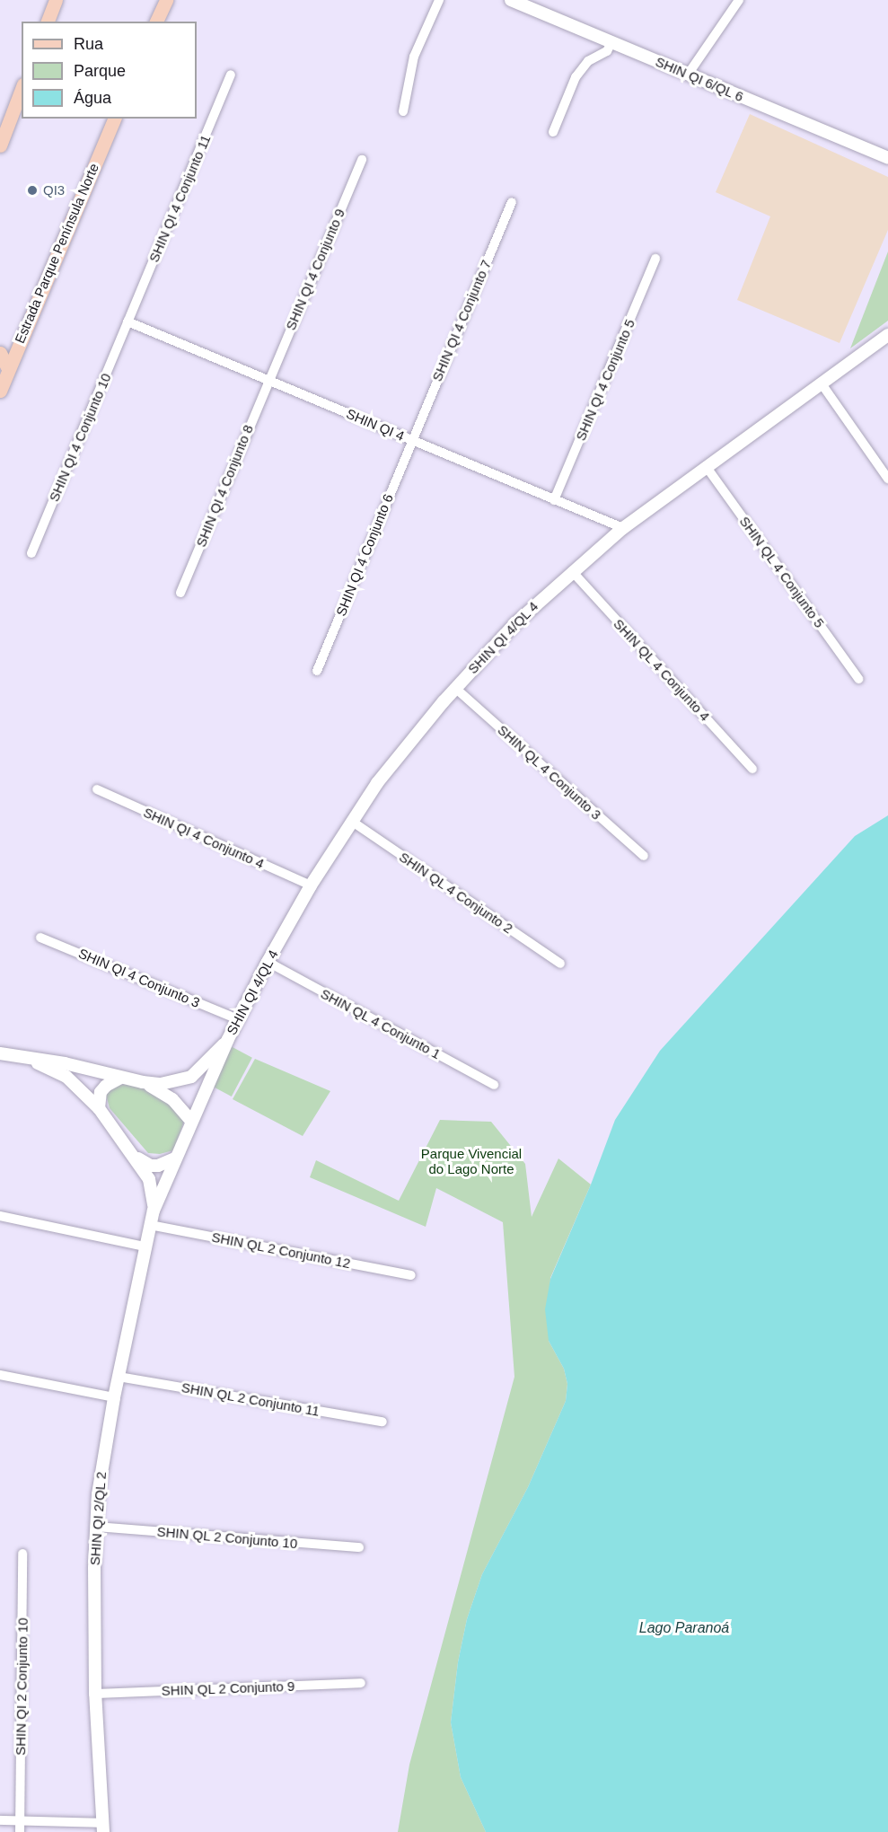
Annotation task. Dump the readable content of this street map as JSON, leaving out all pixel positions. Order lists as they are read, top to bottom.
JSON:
{
  "streets": {
    "main road": ["Estrada Parque Península Norte"],
    "street": [
      "SHIN QI 6/QL 6",
      "SHIN QI 4 Conjunto 11",
      "SHIN QI 4 Conjunto 9",
      "SHIN QI 4 Conjunto 7",
      "SHIN QI 4 Conjunto 5",
      "SHIN QI 4",
      "SHIN QI 4 Conjunto 10",
      "SHIN QI 4 Conjunto 8",
      "SHIN QI 4 Conjunto 6",
      "SHIN QL 4 Conjunto 5",
      "SHIN QI 4/QL 4",
      "SHIN QL 4 Conjunto 4",
      "SHIN QL 4 Conjunto 3",
      "SHIN QI 4 Conjunto 4",
      "SHIN QL 4 Conjunto 2",
      "SHIN QI 4 Conjunto 3",
      "SHIN QL 4 Conjunto 1",
      "SHIN QL 2 Conjunto 12",
      "SHIN QL 2 Conjunto 11",
      "SHIN QI 2/QL 2",
      "SHIN QL 2 Conjunto 10",
      "SHIN QI 2 Conjunto 10",
      "SHIN QL 2 Conjunto 9"
    ]
  },
  "crossings": [
    ["SHIN QI 4 Conjunto 11", "SHIN QI 4"],
    ["SHIN QI 4 Conjunto 11", "SHIN QI 4 Conjunto 10"],
    ["SHIN QI 4 Conjunto 9", "SHIN QI 4"],
    ["SHIN QI 4 Conjunto 9", "SHIN QI 4 Conjunto 8"],
    ["SHIN QI 4 Conjunto 7", "SHIN QI 4"],
    ["SHIN QI 4 Conjunto 7", "SHIN QI 4 Conjunto 6"],
    ["SHIN QI 4 Conjunto 5", "SHIN QI 4"],
    ["SHIN QI 4", "SHIN QI 4 Conjunto 10"],
    ["SHIN QI 4", "SHIN QI 4 Conjunto 8"],
    ["SHIN QI 4", "SHIN QI 4 Conjunto 6"],
    ["SHIN QI 4", "SHIN QI 4/QL 4"],
    ["SHIN QL 4 Conjunto 5", "SHIN QI 4/QL 4"],
    ["SHIN QI 4/QL 4", "SHIN QL 4 Conjunto 4"],
    ["SHIN QI 4/QL 4", "SHIN QL 4 Conjunto 3"],
    ["SHIN QI 4/QL 4", "SHIN QI 4 Conjunto 4"],
    ["SHIN QI 4/QL 4", "SHIN QL 4 Conjunto 2"],
    ["SHIN QI 4/QL 4", "SHIN QI 4 Conjunto 3"],
    ["SHIN QI 4/QL 4", "SHIN QL 4 Conjunto 1"],
    ["SHIN QI 4/QL 4", "SHIN QI 2/QL 2"],
    ["SHIN QL 2 Conjunto 12", "SHIN QI 2/QL 2"],
    ["SHIN QL 2 Conjunto 11", "SHIN QI 2/QL 2"],
    ["SHIN QI 2/QL 2", "SHIN QL 2 Conjunto 10"],
    ["SHIN QI 2/QL 2", "SHIN QL 2 Conjunto 9"]
  ],
  "water": ["Lago Paranoá"],
  "parks": ["Parque Vivencial do Lago Norte"],
  "places": ["QI3"],
  "legend": ["Rua", "Parque", "Água"]
}
